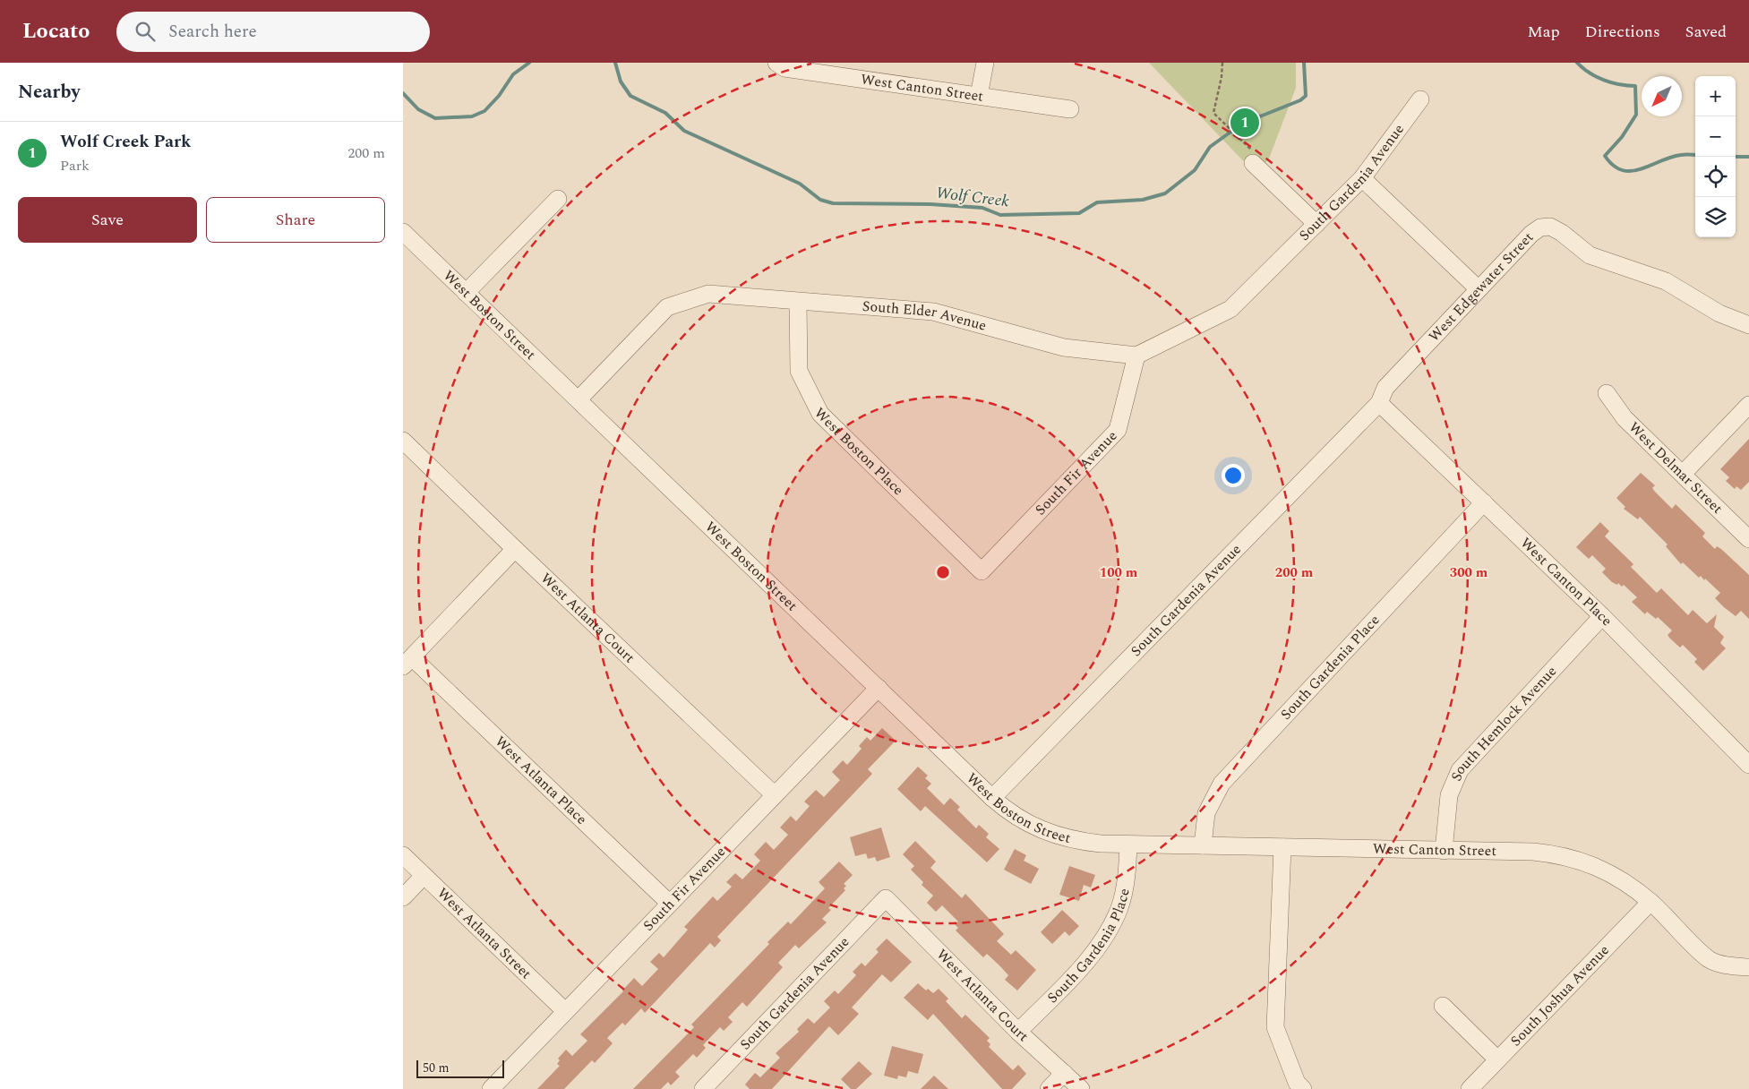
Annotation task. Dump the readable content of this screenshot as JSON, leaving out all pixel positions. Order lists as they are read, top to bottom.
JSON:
{
  "streets": {
    "street": [
      "West Canton Street",
      "South Gardenia Avenue",
      "West Edgewater Street",
      "West Boston Street",
      "South Elder Avenue",
      "West Boston Place",
      "West Delmar Street",
      "South Fir Avenue",
      "West Canton Place",
      "West Atlanta Court",
      "South Gardenia Place",
      "South Hemlock Avenue",
      "West Atlanta Place",
      "West Atlanta Street",
      "South Joshua Avenue"
    ]
  },
  "crossings": [
    ["West Canton Street", "West Boston Street"],
    ["West Canton Street", "South Gardenia Place"],
    ["West Canton Street", "South Hemlock Avenue"],
    ["West Canton Street", "South Joshua Avenue"],
    ["South Gardenia Avenue", "West Edgewater Street"],
    ["South Gardenia Avenue", "West Boston Street"],
    ["South Gardenia Avenue", "South Elder Avenue"],
    ["South Gardenia Avenue", "South Fir Avenue"],
    ["South Gardenia Avenue", "West Canton Place"],
    ["South Gardenia Avenue", "West Atlanta Court"],
    ["West Edgewater Street", "West Canton Place"],
    ["West Boston Street", "South Elder Avenue"],
    ["West Boston Street", "South Fir Avenue"],
    ["West Boston Street", "South Gardenia Place"],
    ["South Elder Avenue", "West Boston Place"],
    ["South Elder Avenue", "South Fir Avenue"],
    ["West Boston Place", "South Fir Avenue"],
    ["South Fir Avenue", "West Atlanta Court"],
    ["South Fir Avenue", "West Atlanta Place"],
    ["South Fir Avenue", "West Atlanta Street"],
    ["West Canton Place", "South Gardenia Place"],
    ["West Canton Place", "South Hemlock Avenue"],
    ["West Atlanta Court", "South Gardenia Place"]
  ],
  "water": ["Wolf Creek"],
  "scale_bar": "50 m",
  "north": "bottom left",
  "page": {
    "header": "Locato",
    "search": "Search here",
    "nav": ["Map", "Directions", "Saved"],
    "heading": "Nearby",
    "map_buttons": ["+", "−"],
    "pins": "1",
    "list": [
      {
        "mark": "1",
        "name": "Wolf Creek Park",
        "note": "Park",
        "value": "200 m"
      }
    ],
    "buttons": ["Save", "Share"],
    "scale": "50 m"
  },
  "rings": ["100 m", "200 m", "300 m"]
}
